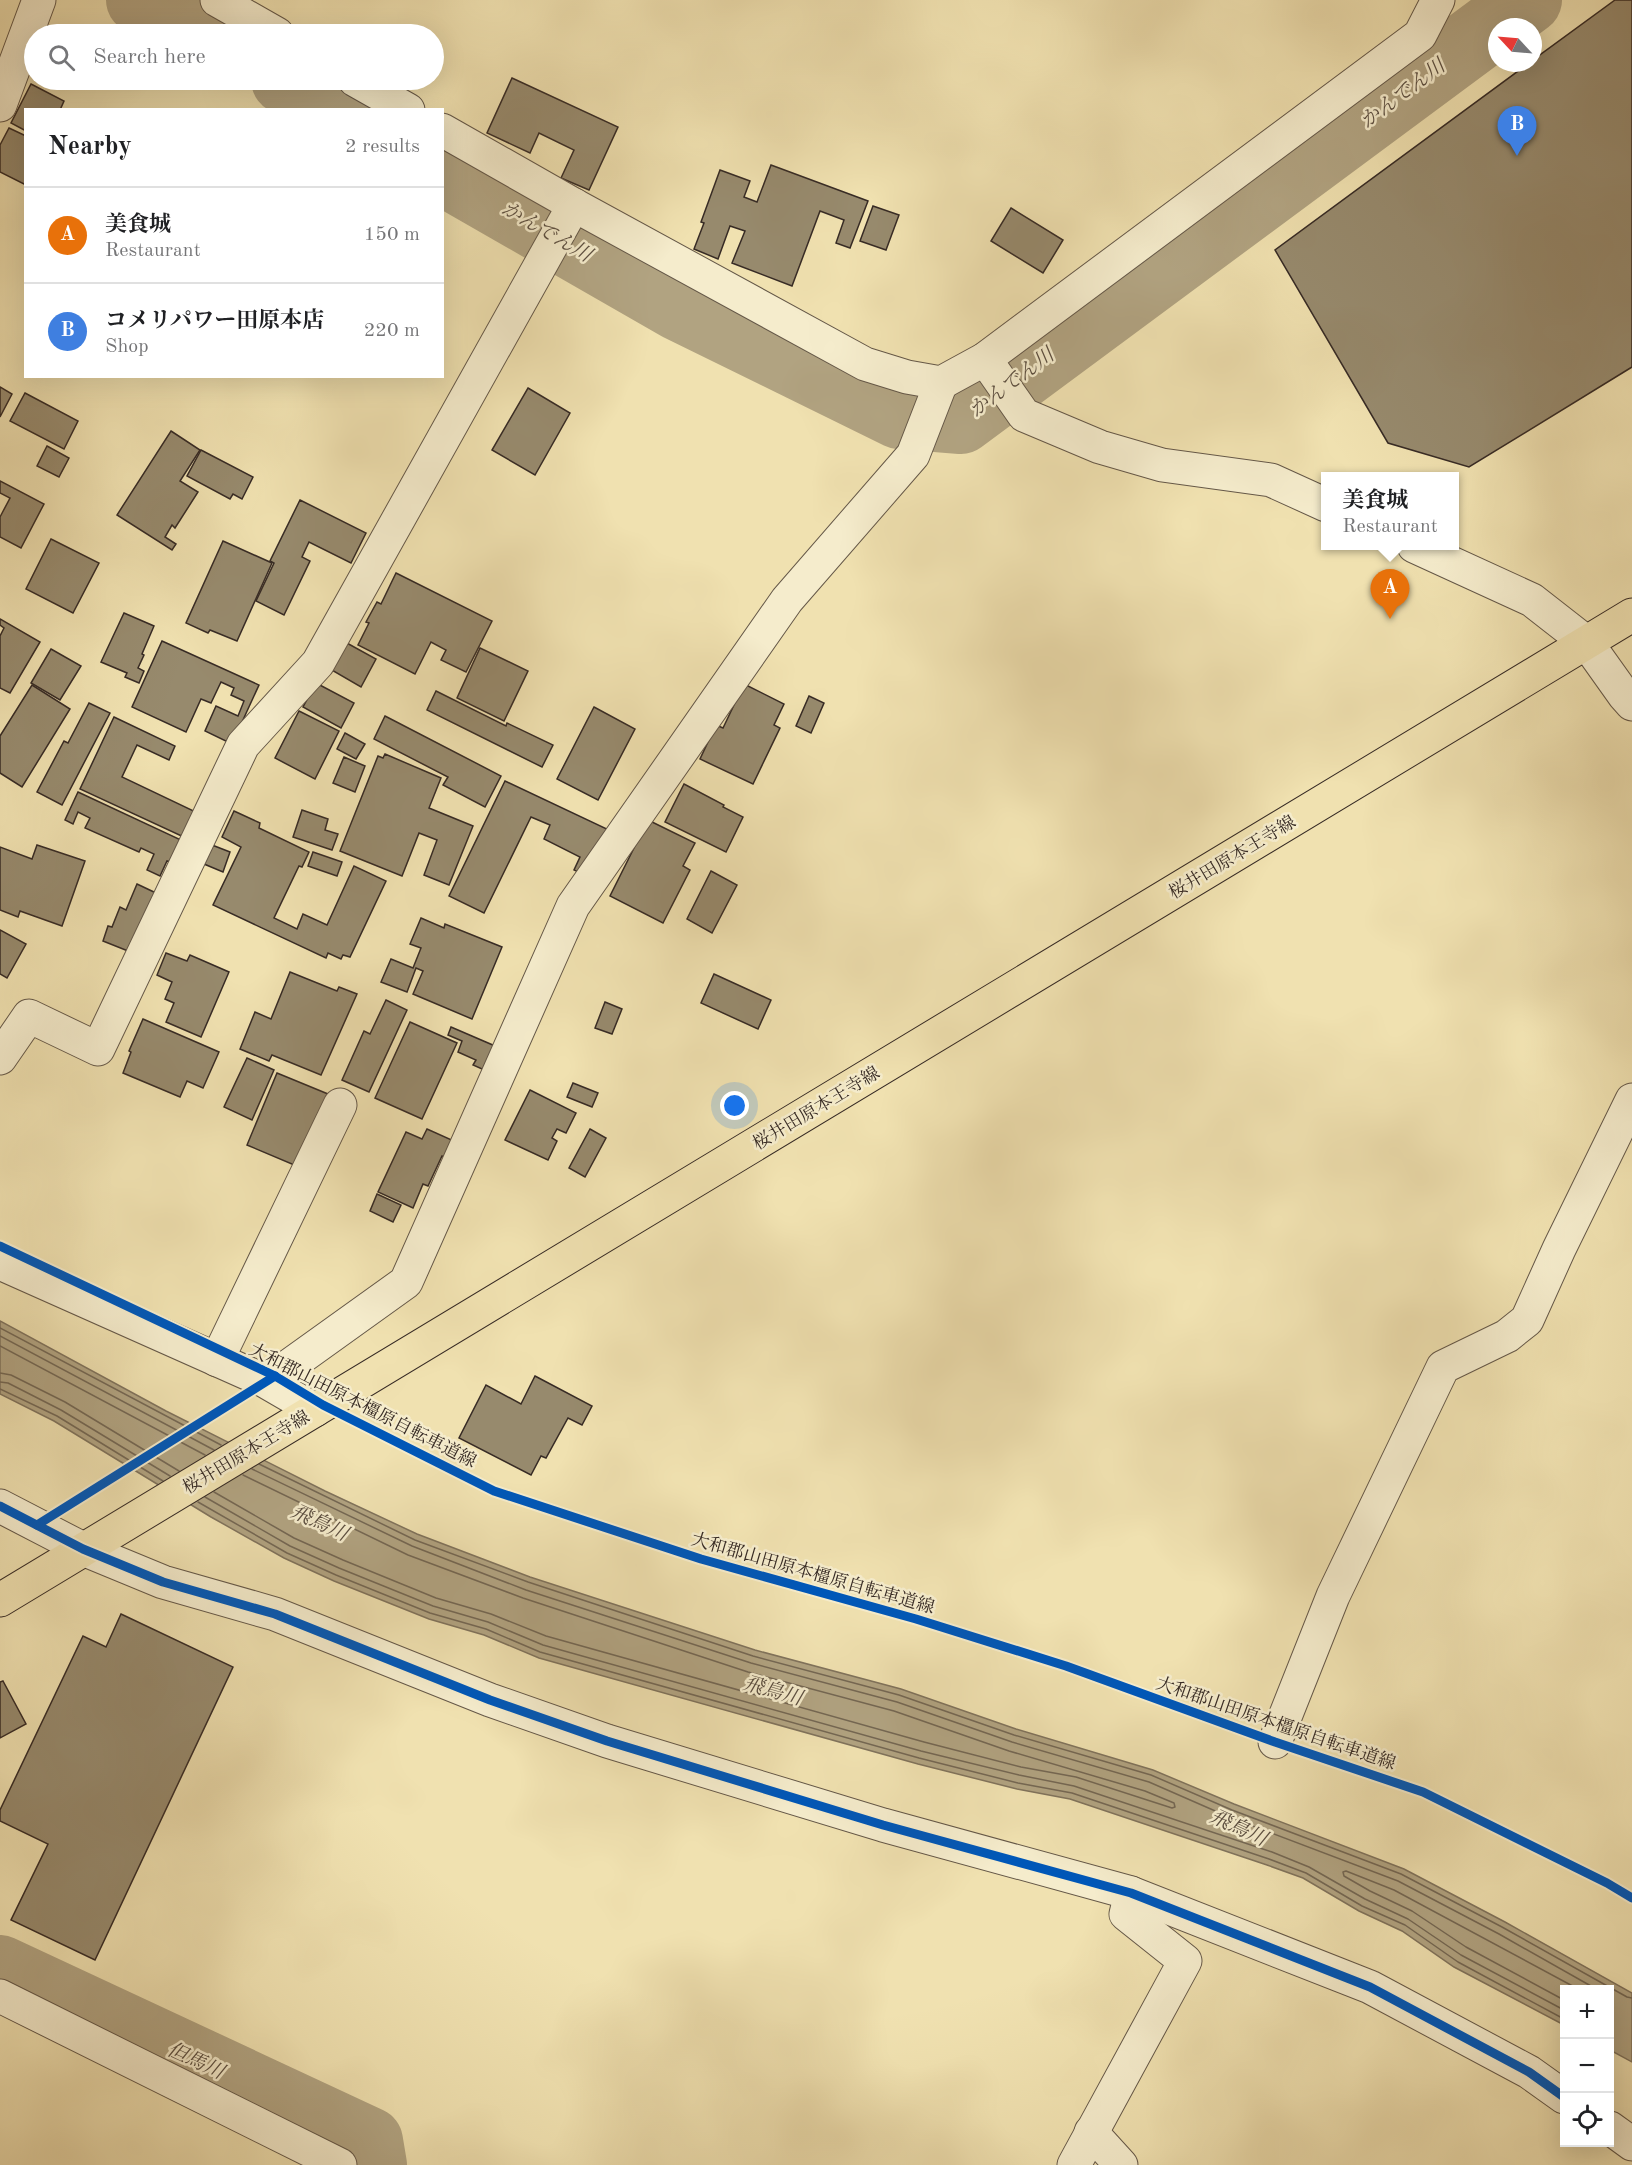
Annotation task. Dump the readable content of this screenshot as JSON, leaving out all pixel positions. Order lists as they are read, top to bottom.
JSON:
{
  "streets": {
    "main road": ["桜井田原本王寺線"],
    "cycle path": ["大和郡山田原本橿原自転車道線"]
  },
  "water": ["かんでん川", "飛鳥川", "但馬川"],
  "north": "top left",
  "page": {
    "search": "Search here",
    "pins": ["B", "A"],
    "heading": ["Nearby", "2 results"],
    "list": [
      {
        "mark": "A",
        "name": "美食城",
        "note": "Restaurant",
        "value": "150 m"
      },
      {
        "mark": "B",
        "name": "コメリパワー田原本店",
        "note": "Shop",
        "value": "220 m"
      }
    ],
    "popup": ["美食城", "Restaurant"],
    "map_buttons": ["+", "−"]
  }
}
